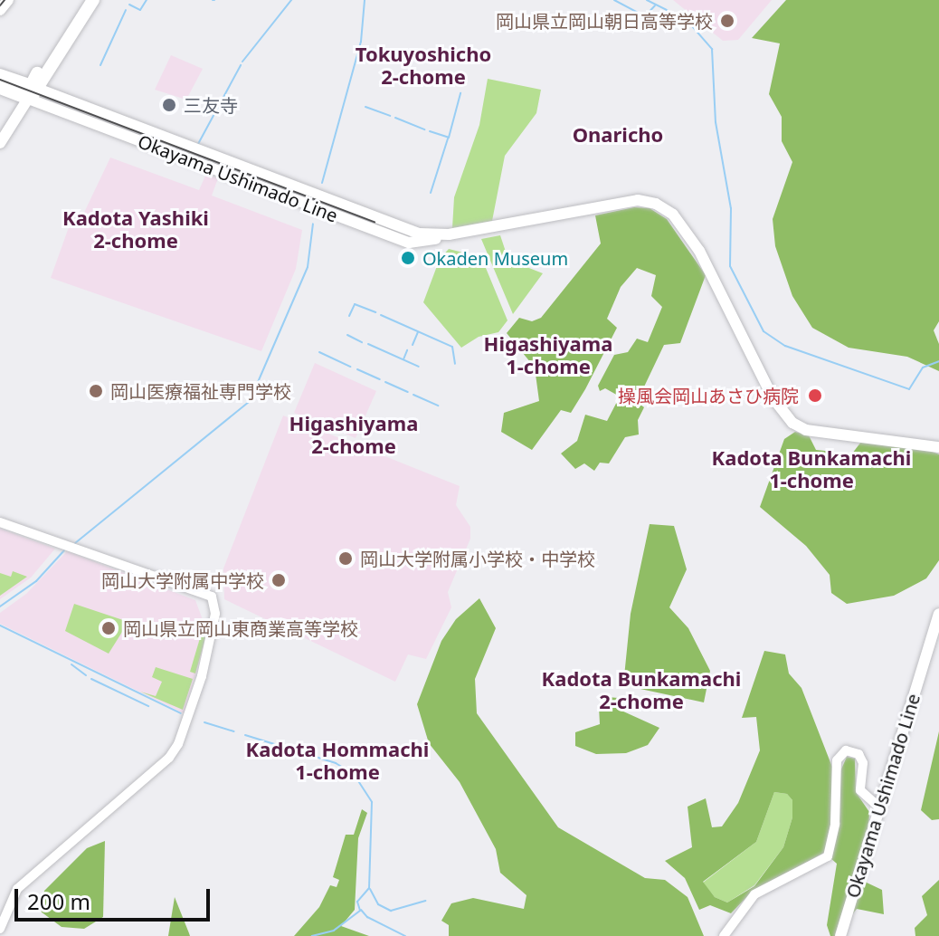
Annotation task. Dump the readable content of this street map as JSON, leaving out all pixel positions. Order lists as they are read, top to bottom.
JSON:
{
  "streets": {
    "main road": ["Okayama Ushimado Line"]
  },
  "districts": [
    "Tokuyoshicho 2-chome",
    "Onaricho",
    "Kadota Yashiki 2-chome",
    "Higashiyama 1-chome",
    "Higashiyama 2-chome",
    "Kadota Bunkamachi 1-chome",
    "Kadota Bunkamachi 2-chome",
    "Kadota Hommachi 1-chome"
  ],
  "places": [
    "岡山県立岡山朝日高等学校",
    "三友寺",
    "Okaden Museum",
    "岡山医療福祉専門学校",
    "操風会岡山あさひ病院",
    "岡山大学附属小学校・中学校",
    "岡山大学附属中学校",
    "岡山県立岡山東商業高等学校"
  ],
  "scale_bar": "200 m"
}
